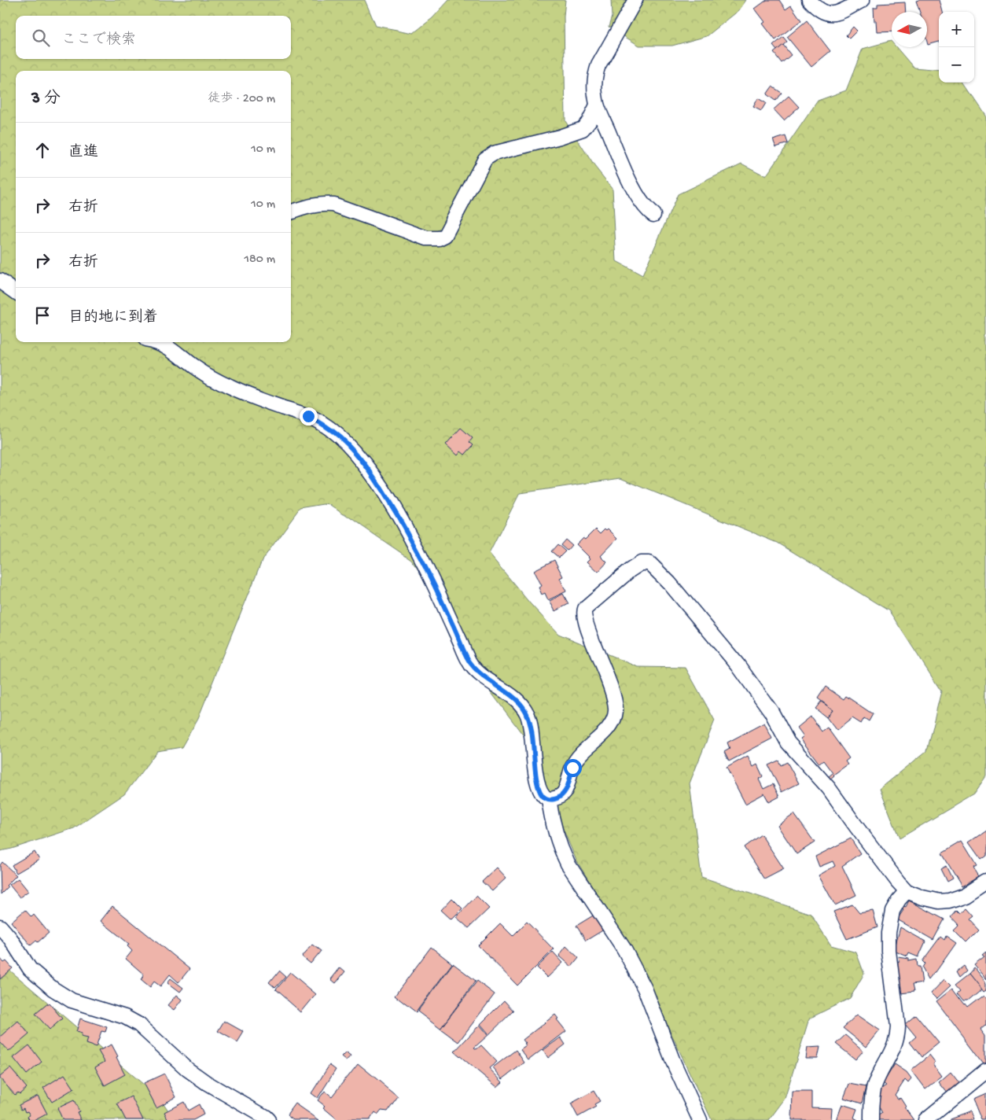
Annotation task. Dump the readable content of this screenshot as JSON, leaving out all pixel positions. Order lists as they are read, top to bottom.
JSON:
{
  "north": "left",
  "page": {
    "map_buttons": ["+", "−"],
    "search": "ここで検索",
    "heading": ["3 分", "徒歩 · 200 m"],
    "list": [
      ["直進", "10 m"],
      ["右折", "10 m"],
      ["右折", "180 m"],
      "目的地に到着"
    ]
  }
}
